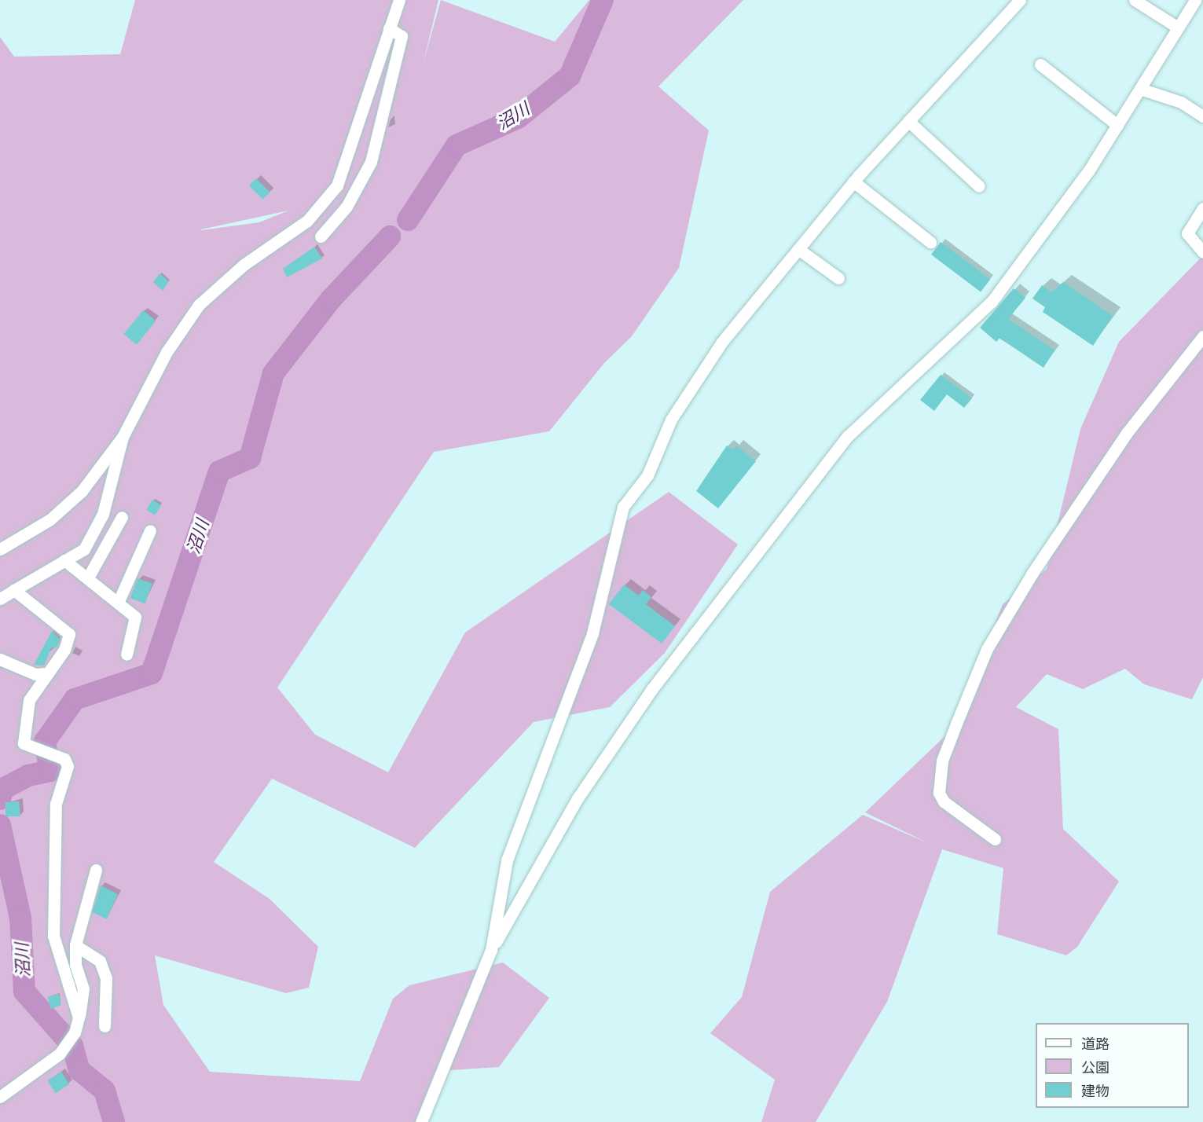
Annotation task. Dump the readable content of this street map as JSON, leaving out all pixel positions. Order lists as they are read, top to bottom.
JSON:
{
  "water": ["沼川"],
  "legend": ["道路", "公園", "建物"]
}
